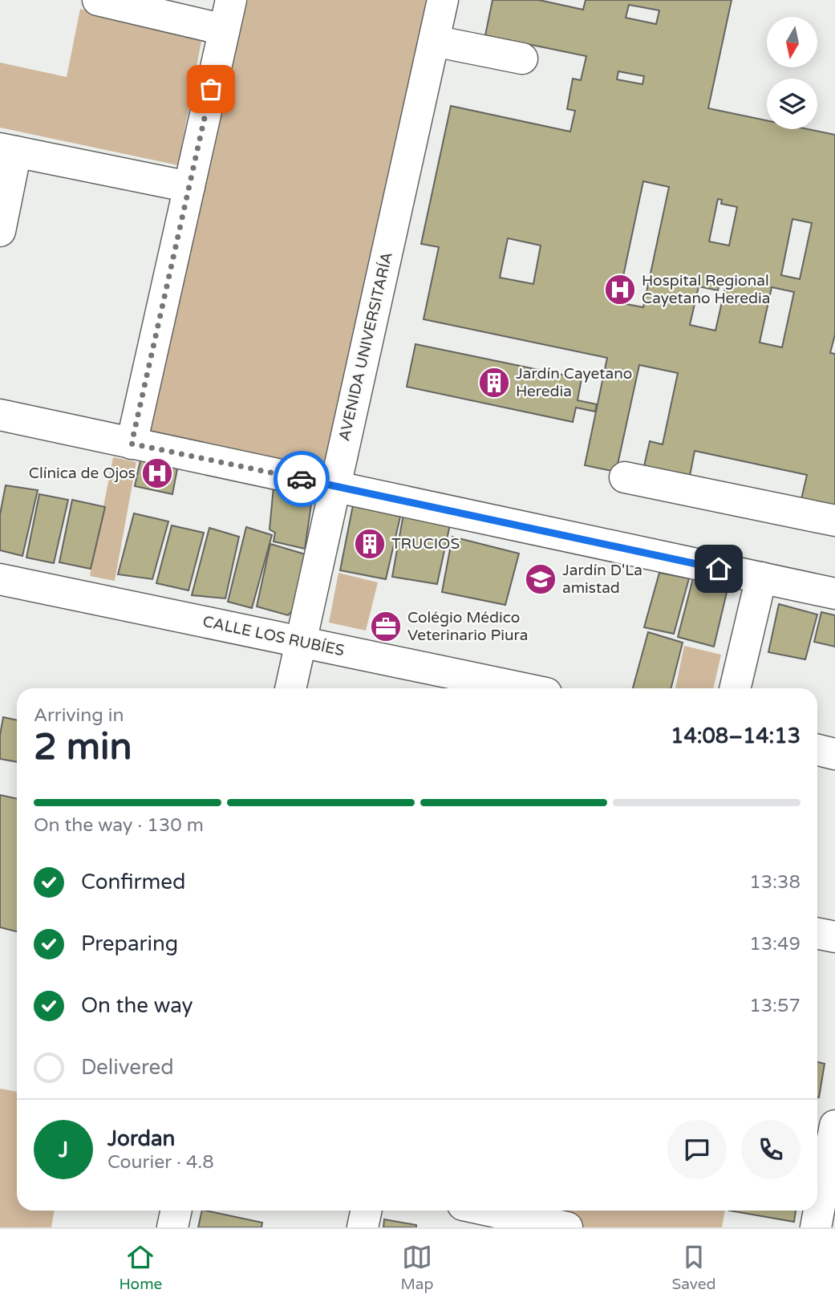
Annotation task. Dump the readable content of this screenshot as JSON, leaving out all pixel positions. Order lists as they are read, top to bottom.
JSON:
{
  "streets": {
    "street": ["AVENIDA UNIVERSITARÍA", "CALLE LOS RUBÍES"]
  },
  "crossings": [
    ["AVENIDA UNIVERSITARÍA", "CALLE LOS RUBÍES"]
  ],
  "places": {
    "hospital": ["Hospital Regional Cayetano Heredia", "Clínica de Ojos"],
    "building": ["Jardín Cayetano Heredia", "TRUCIOS"],
    "school or university": ["Jardín D'La amistad"],
    "office": ["Colégio Médico Veterinario Piura"]
  },
  "north": "bottom",
  "page": {
    "heading": ["2 min", "Arriving in", "14:08–14:13"],
    "panel": ["Jordan", "Courier · 4.8"],
    "bar": "On the way · 130 m",
    "list": [
      ["Confirmed", "13:38"],
      ["Preparing", "13:49"],
      ["On the way", "13:57"],
      "Delivered"
    ],
    "round": "J",
    "tabs": ["Home", "Map", "Saved"]
  }
}
